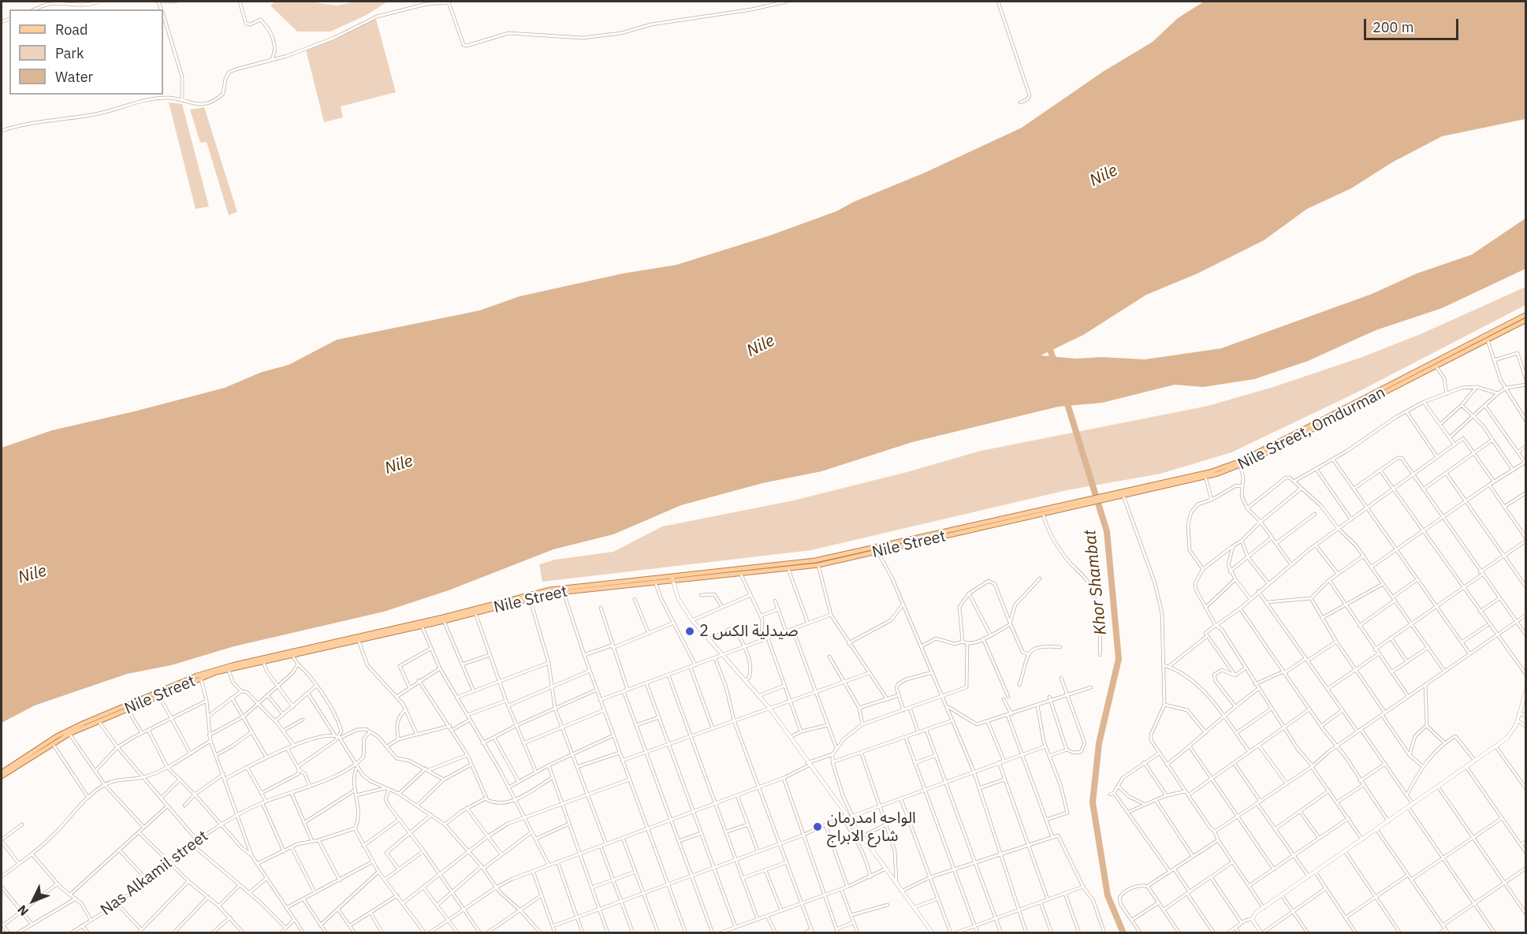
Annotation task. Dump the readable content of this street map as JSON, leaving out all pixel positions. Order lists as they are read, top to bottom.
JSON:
{
  "streets": {
    "main road": ["Nile Street, Omdurman", "Nile Street"],
    "street": ["Nas Alkamil street"]
  },
  "water": ["Nile", "Khor Shambat"],
  "places": ["صيدلية الكس 2", "الواحه امدرمان شارع الابراج"],
  "legend": ["Road", "Park", "Water"],
  "scale_bar": "200 m",
  "north": "bottom left"
}
